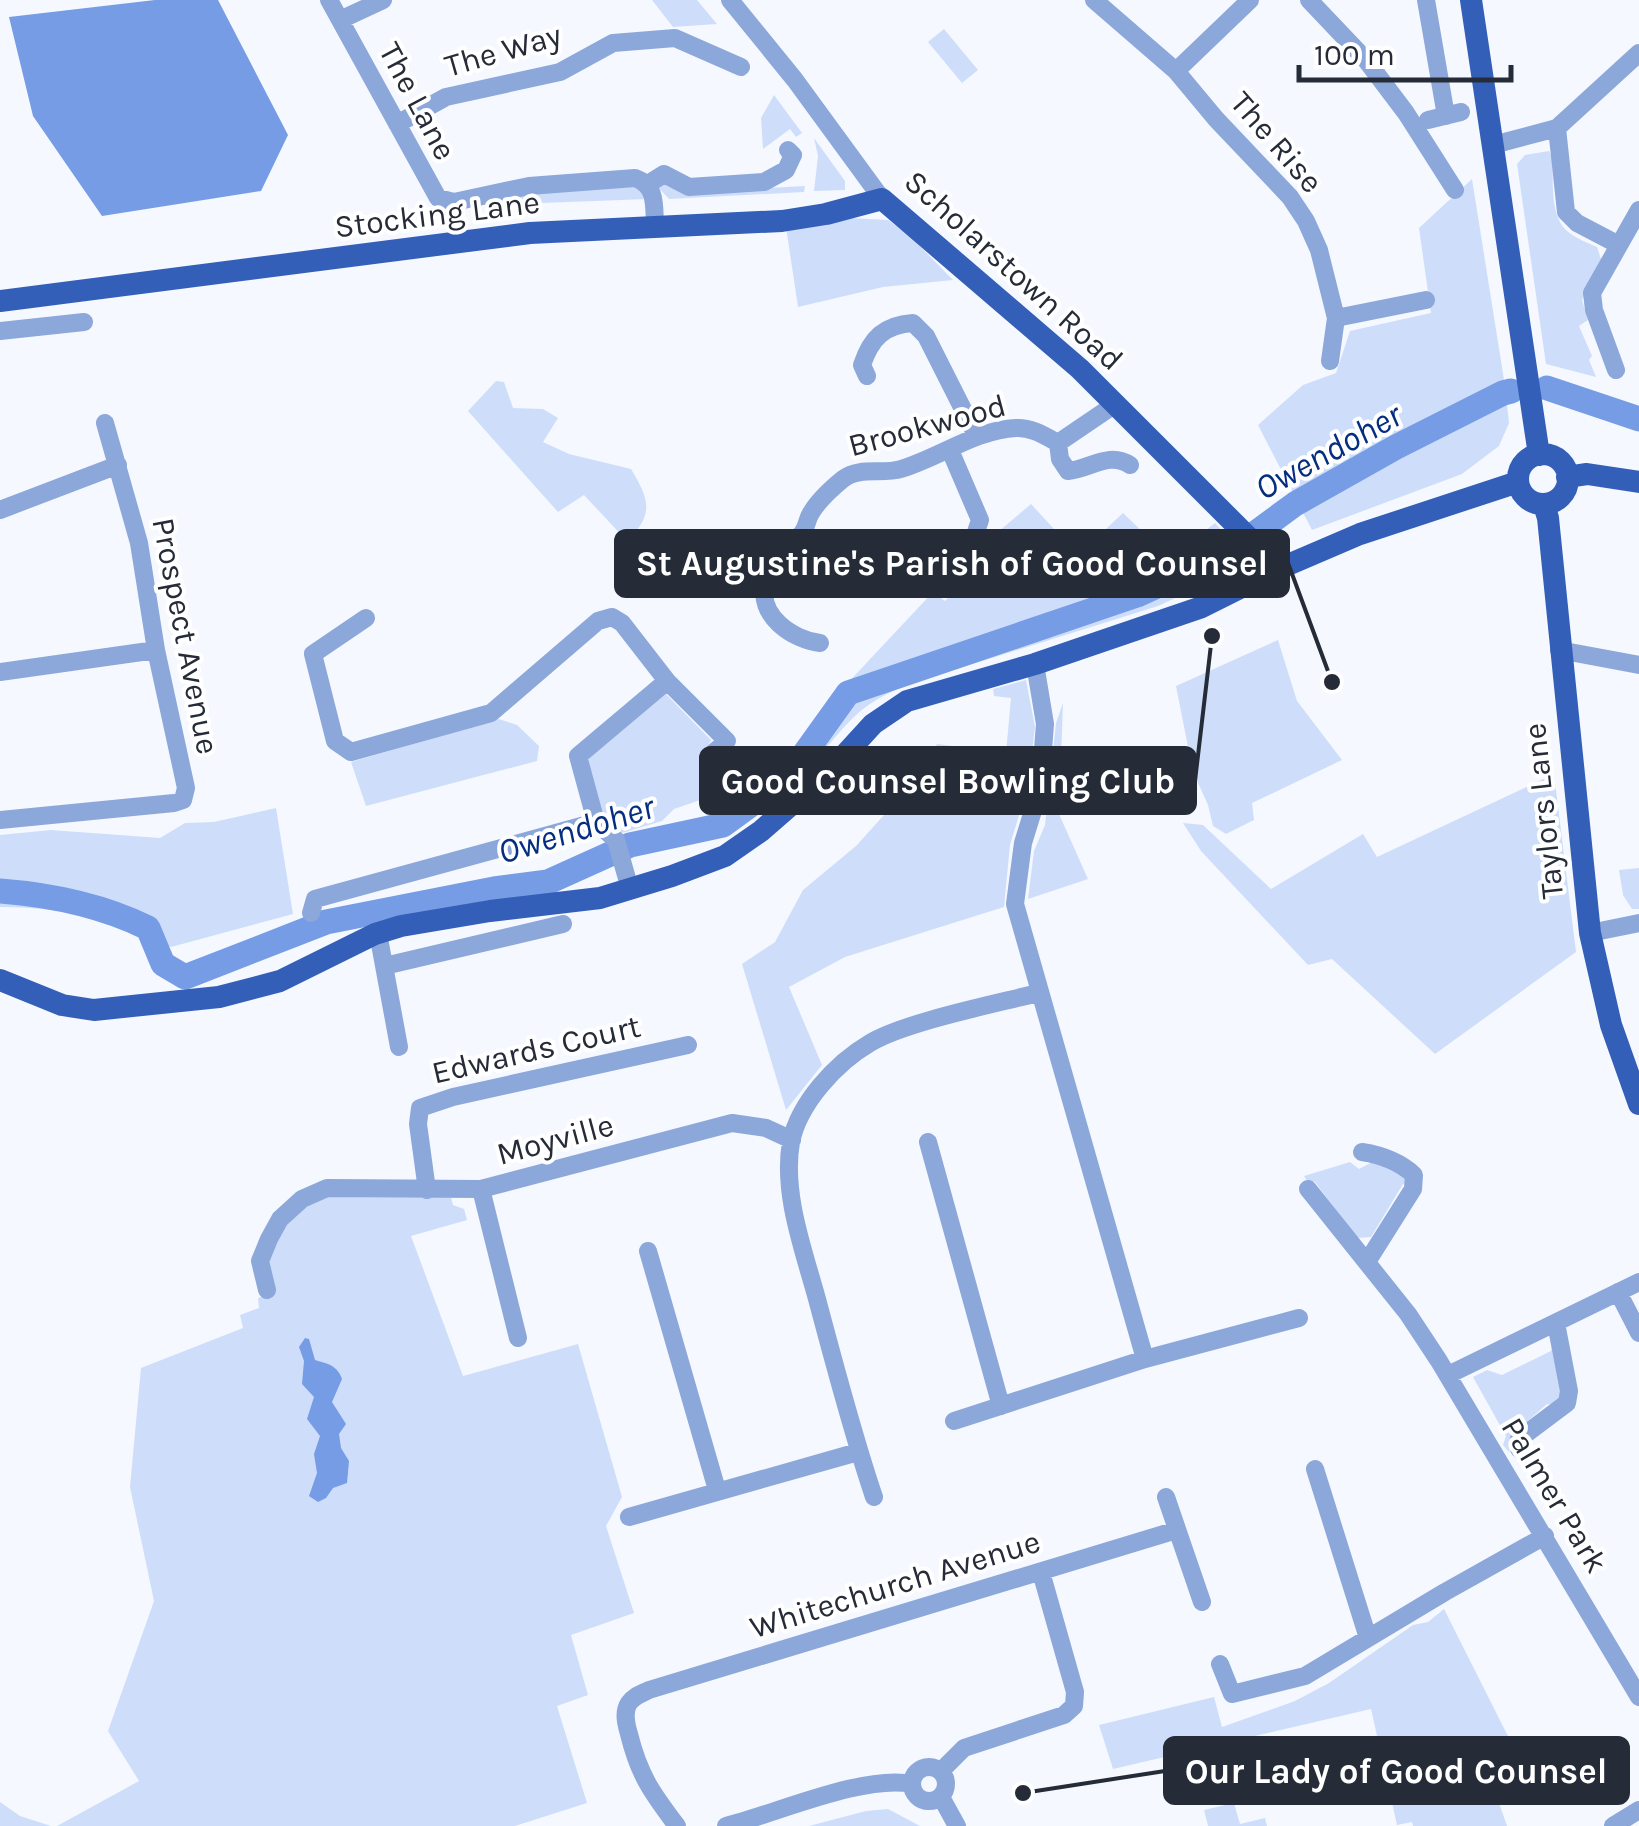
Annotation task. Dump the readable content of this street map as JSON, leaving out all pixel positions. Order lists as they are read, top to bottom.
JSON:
{
  "streets": {
    "main road": ["Stocking Lane", "Scholarstown Road", "Taylors Lane"],
    "street": [
      "The Way",
      "The Lane",
      "The Rise",
      "Brookwood",
      "Prospect Avenue",
      "Edwards Court",
      "Moyville",
      "Palmer Park",
      "Whitechurch Avenue"
    ]
  },
  "crossings": [
    ["The Way", "The Lane"],
    ["Stocking Lane", "Scholarstown Road"]
  ],
  "water": ["Owendoher"],
  "places": ["Good Counsel Bowling Club", "St Augustine's Parish of Good Counsel", "Our Lady of Good Counsel"],
  "scale_bar": "100 m"
}
